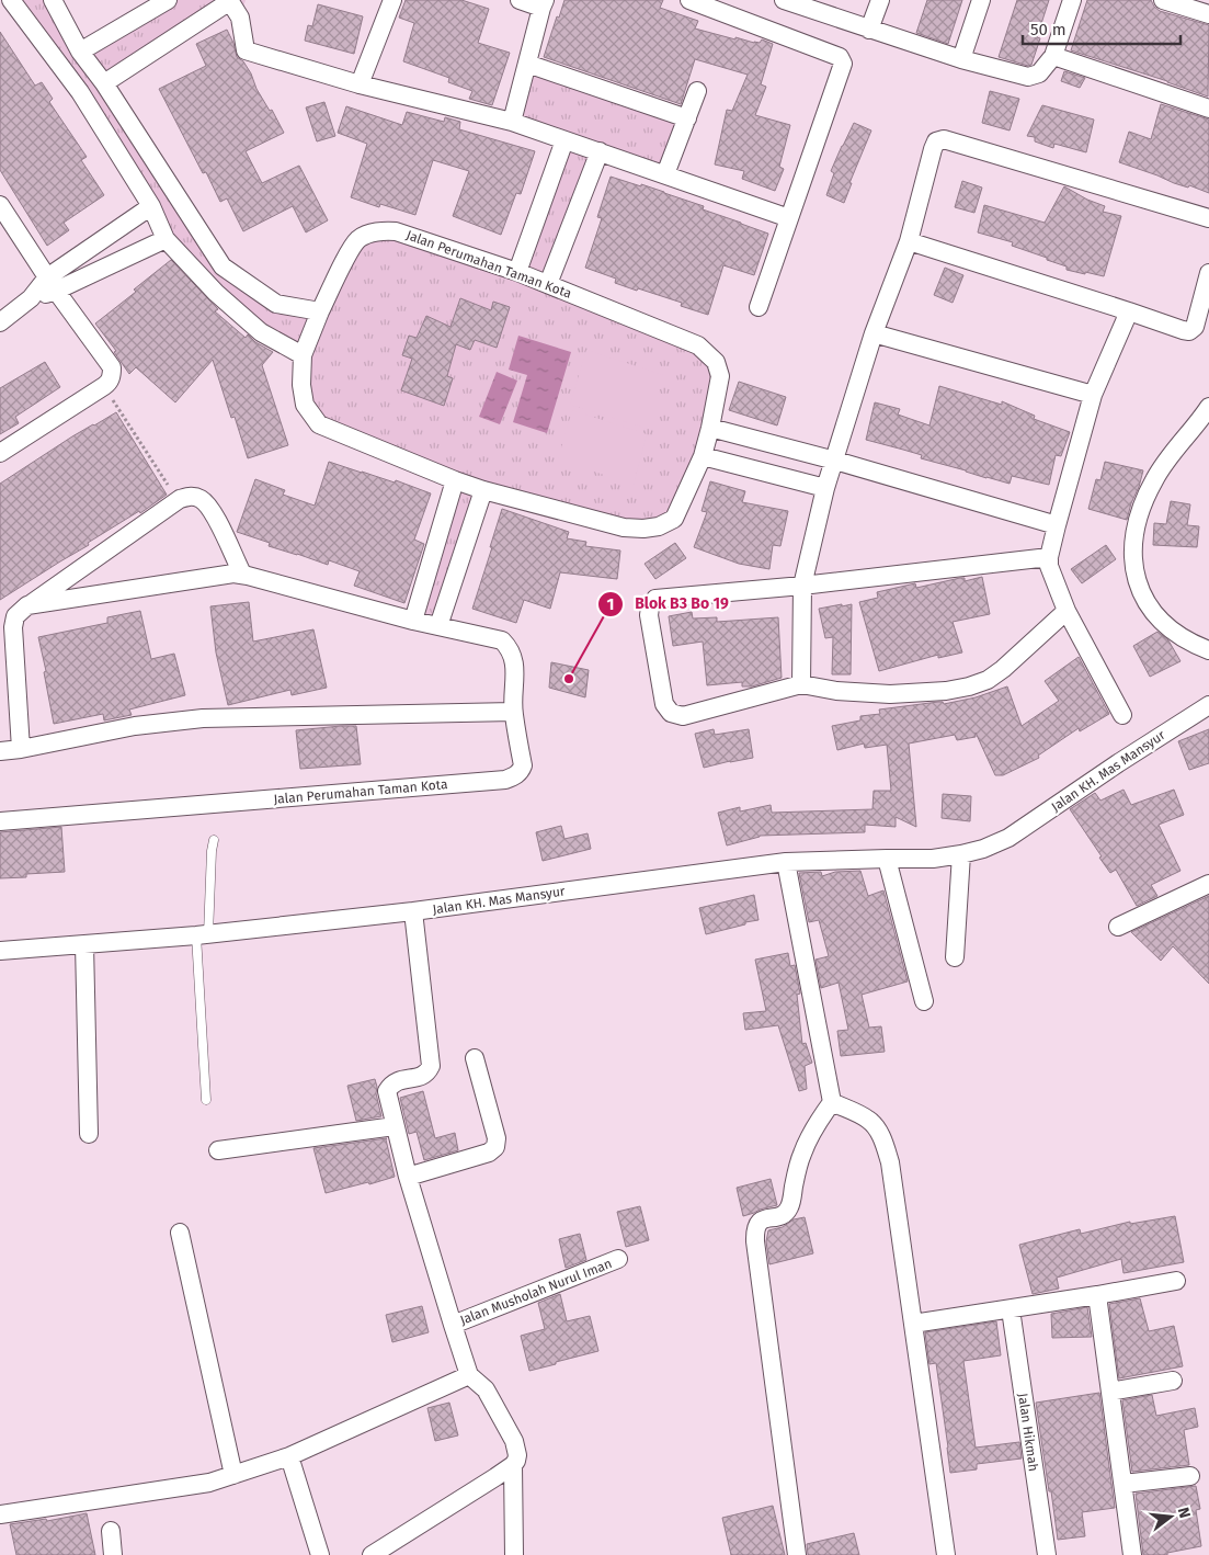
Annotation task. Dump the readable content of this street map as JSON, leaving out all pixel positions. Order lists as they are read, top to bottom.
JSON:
{
  "streets": {
    "street": [
      "Jalan Perumahan Taman Kota",
      "Jalan KH. Mas Mansyur",
      "Jalan Musholah Nurul Iman",
      "Jalan Hikmah"
    ]
  },
  "places": ["Blok B3 Bo 19"],
  "scale_bar": "50 m",
  "north": "right"
}
